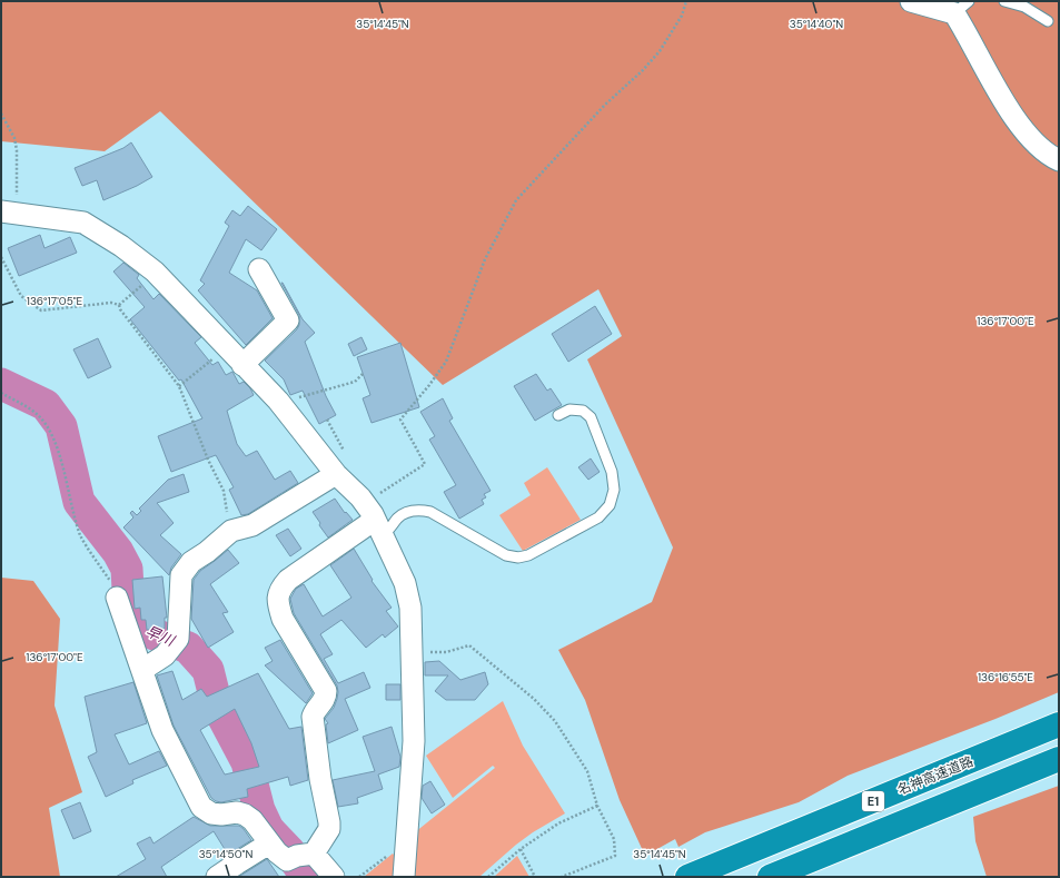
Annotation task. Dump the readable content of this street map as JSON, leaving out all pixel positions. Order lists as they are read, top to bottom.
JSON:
{
  "streets": {
    "highway": ["名神高速道路", "E1"]
  },
  "water": ["早川"],
  "coordinates": [
    "35°14'45\"N",
    "35°14'40\"N",
    "136°17'05\"E",
    "136°17'00\"E",
    "136°16'55\"E",
    "35°14'50\"N"
  ]
}
